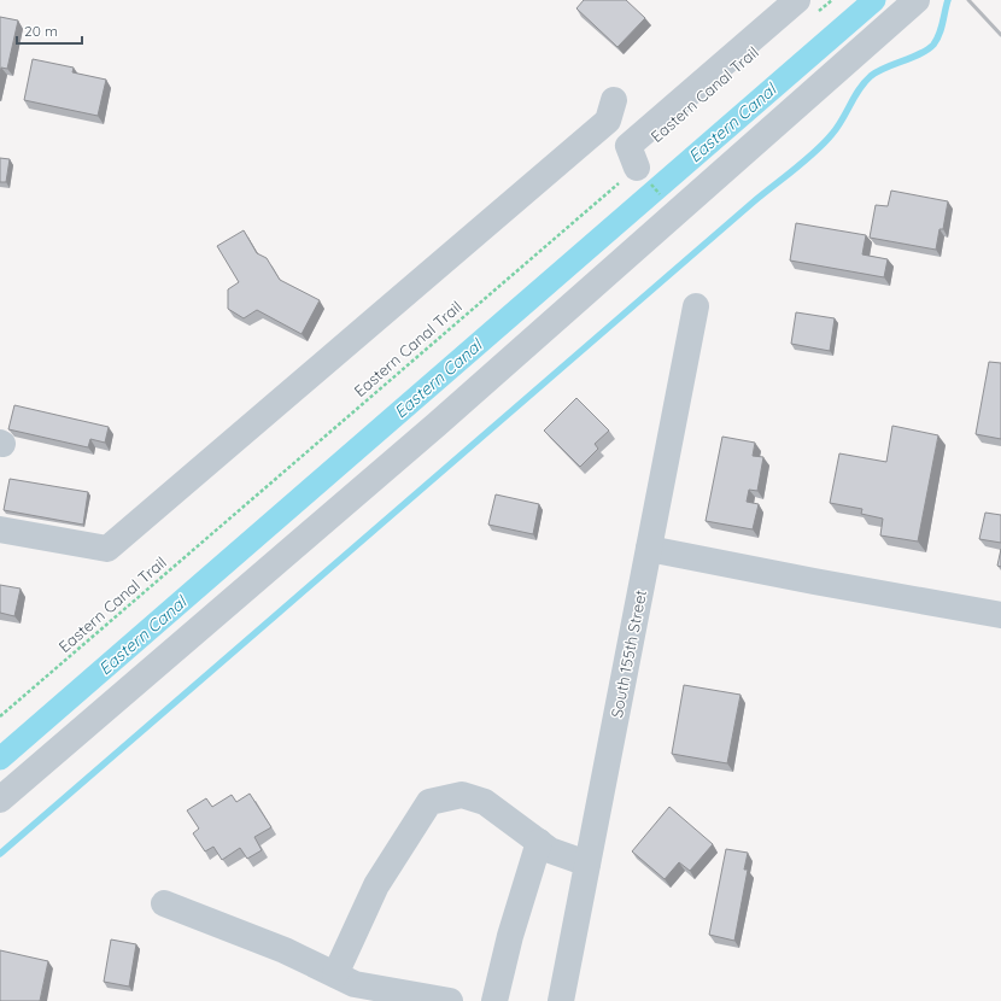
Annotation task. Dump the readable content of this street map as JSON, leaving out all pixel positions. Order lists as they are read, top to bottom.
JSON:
{
  "streets": {
    "street": ["South 155th Street"],
    "path": ["Eastern Canal Trail"]
  },
  "water": ["Eastern Canal"],
  "scale_bar": "20 m"
}
